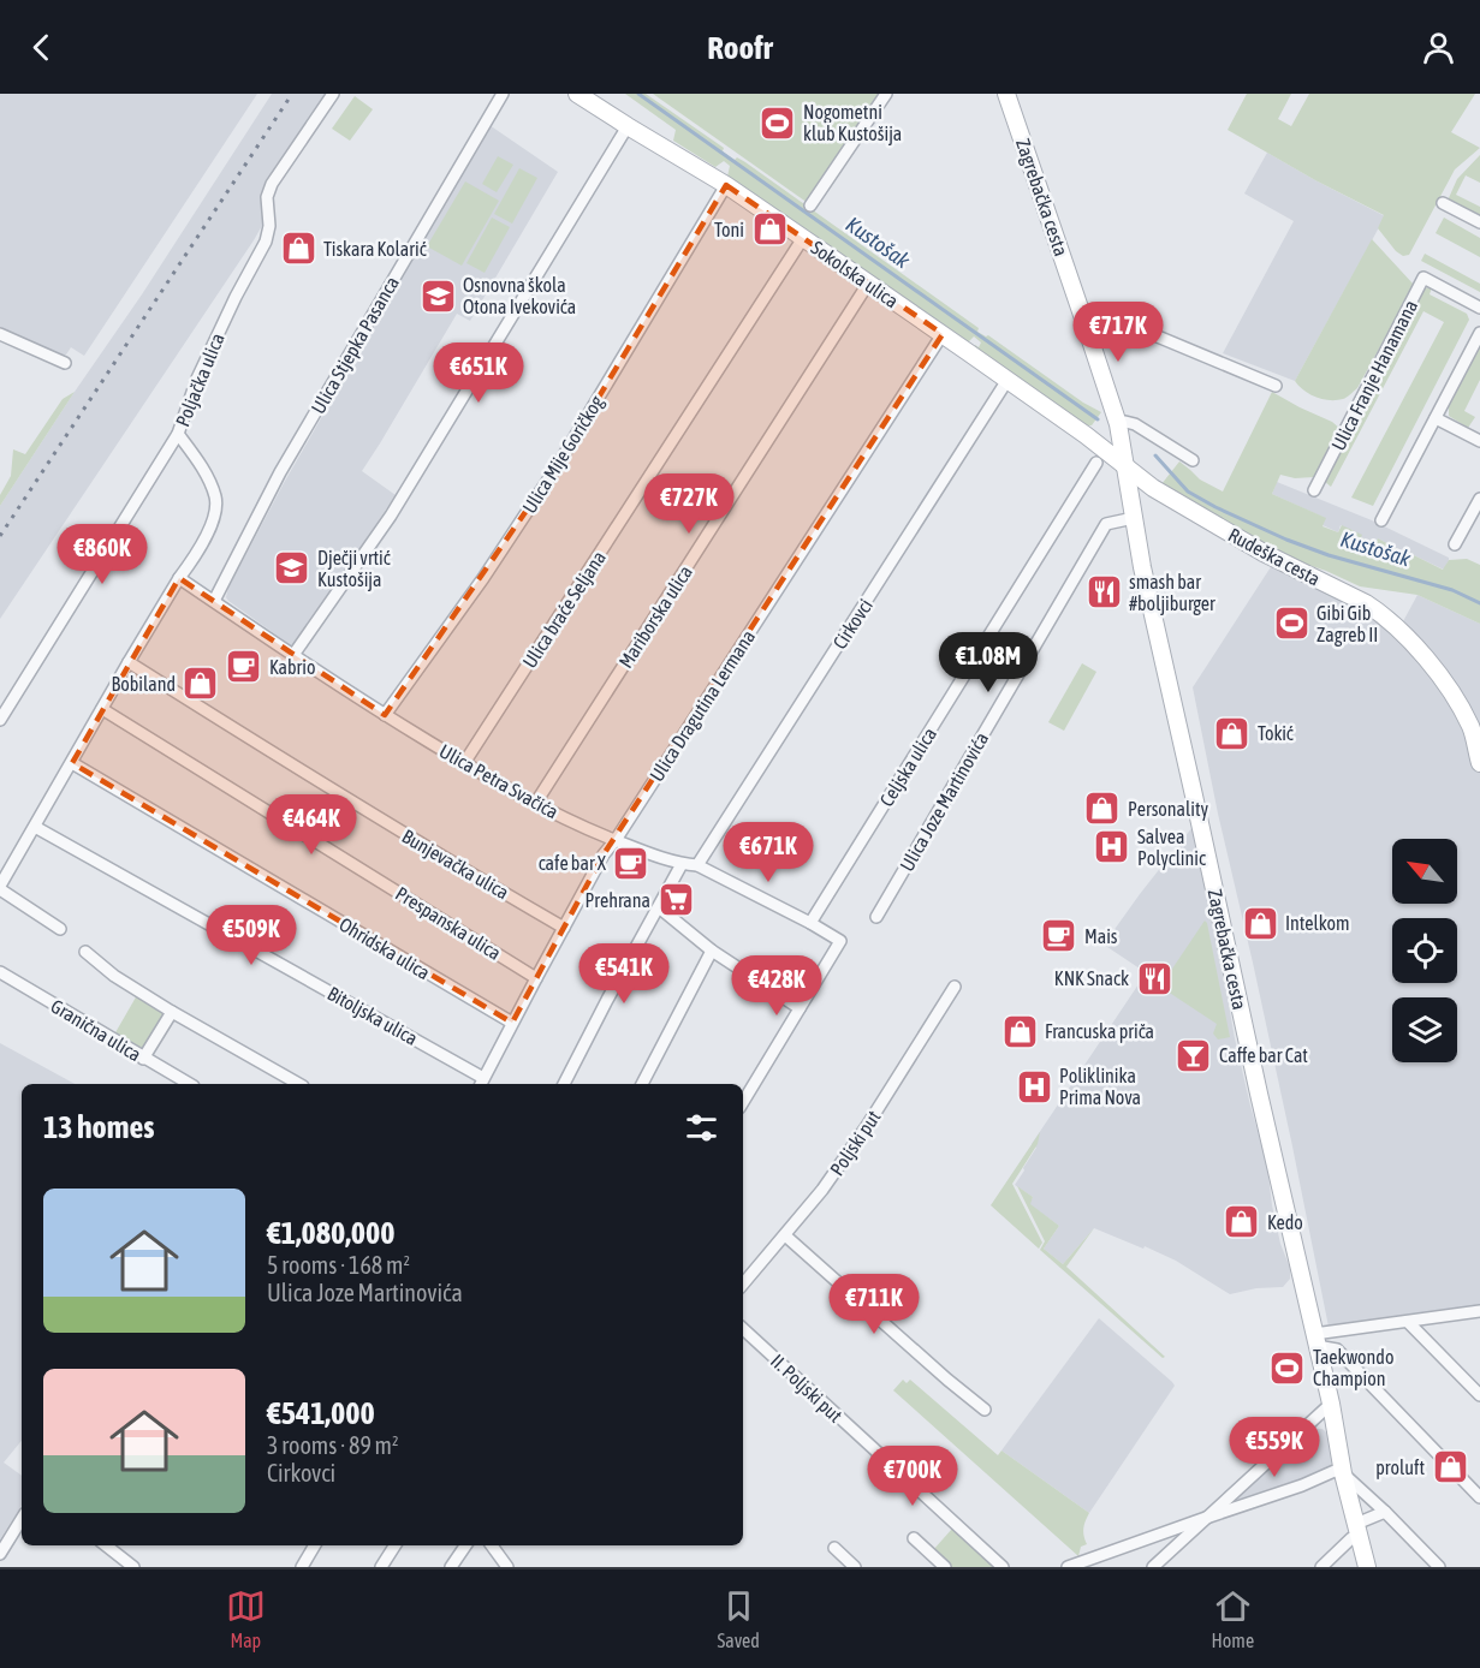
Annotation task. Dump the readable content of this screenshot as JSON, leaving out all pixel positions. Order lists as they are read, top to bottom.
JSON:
{
  "streets": {
    "street": [
      "Zagrebačka cesta",
      "Sokolska ulica",
      "Ulica Stjepka Pasanca",
      "Ulica Franje Hanamana",
      "Poljačka ulica",
      "Ulica Mije Goričkog",
      "Rudeška cesta",
      "Ulica braće Seljana",
      "Mariborska ulica",
      "Cirkovci",
      "Ulica Dragutina Lermana",
      "Celjska ulica",
      "Ulica Petra Svačića",
      "Ulica Joze Martinovića",
      "Bunjevačka ulica",
      "Prespanska ulica",
      "Ohridska ulica",
      "Bitoljska ulica",
      "Granična ulica",
      "Poljski put",
      "II. Poljski put"
    ]
  },
  "crossings": [
    ["Zagrebačka cesta", "Sokolska ulica"],
    ["Zagrebačka cesta", "Rudeška cesta"],
    ["Zagrebačka cesta", "Ulica Joze Martinovića"],
    ["Sokolska ulica", "Ulica Mije Goričkog"],
    ["Sokolska ulica", "Rudeška cesta"],
    ["Sokolska ulica", "Ulica braće Seljana"],
    ["Sokolska ulica", "Mariborska ulica"],
    ["Sokolska ulica", "Cirkovci"],
    ["Sokolska ulica", "Ulica Dragutina Lermana"],
    ["Ulica Stjepka Pasanca", "Ulica Petra Svačića"],
    ["Poljačka ulica", "Ulica Petra Svačića"],
    ["Poljačka ulica", "Bunjevačka ulica"],
    ["Poljačka ulica", "Prespanska ulica"],
    ["Poljačka ulica", "Ohridska ulica"],
    ["Poljačka ulica", "Bitoljska ulica"],
    ["Ulica Mije Goričkog", "Ulica Petra Svačića"],
    ["Ulica braće Seljana", "Ulica Petra Svačića"],
    ["Mariborska ulica", "Ulica Petra Svačića"],
    ["Cirkovci", "Ulica Petra Svačića"],
    ["Ulica Dragutina Lermana", "Ulica Petra Svačića"],
    ["Ulica Dragutina Lermana", "Bunjevačka ulica"],
    ["Ulica Dragutina Lermana", "Prespanska ulica"],
    ["Ulica Dragutina Lermana", "Ohridska ulica"],
    ["Ulica Dragutina Lermana", "Bitoljska ulica"],
    ["Celjska ulica", "Ulica Petra Svačića"]
  ],
  "water": ["Kustošak"],
  "places": {
    "sports": ["Nogometni klub Kustošija", "Gibi Gib Zagreb II", "Taekwondo Champion"],
    "shop": [
      "Toni",
      "Tiskara Kolarić",
      "Bobiland",
      "Tokić",
      "Personality",
      "Intelkom",
      "Francuska priča",
      "Kedo",
      "proluft"
    ],
    "school or university": ["Osnovna škola Otona Ivekovića", "Dječji vrtić Kustošija"],
    "restaurant": ["smash bar #boljiburger", "KNK Snack"],
    "cafe": ["Kabrio", "cafe bar X", "Mais"],
    "hospital": ["Salvea Polyclinic", "Poliklinika Prima Nova"],
    "supermarket": ["Prehrana"],
    "bar": ["Caffe bar Cat"]
  },
  "north": "top left",
  "page": {
    "header": "Roofr",
    "price": [
      "€717K",
      "€651K",
      "€727K",
      "€860K",
      "€1.08M",
      "€464K",
      "€671K",
      "€509K",
      "€541K",
      "€428K",
      "€711K",
      "€559K",
      "€700K"
    ],
    "heading": "13 homes",
    "list": [
      {
        "name": "€1,080,000",
        "note": "5 rooms · 168 m² · Ulica Joze Martinovića"
      },
      {
        "name": "€541,000",
        "note": "3 rooms · 89 m² · Cirkovci"
      }
    ],
    "tabs": ["Map", "Saved", "Home"]
  }
}
